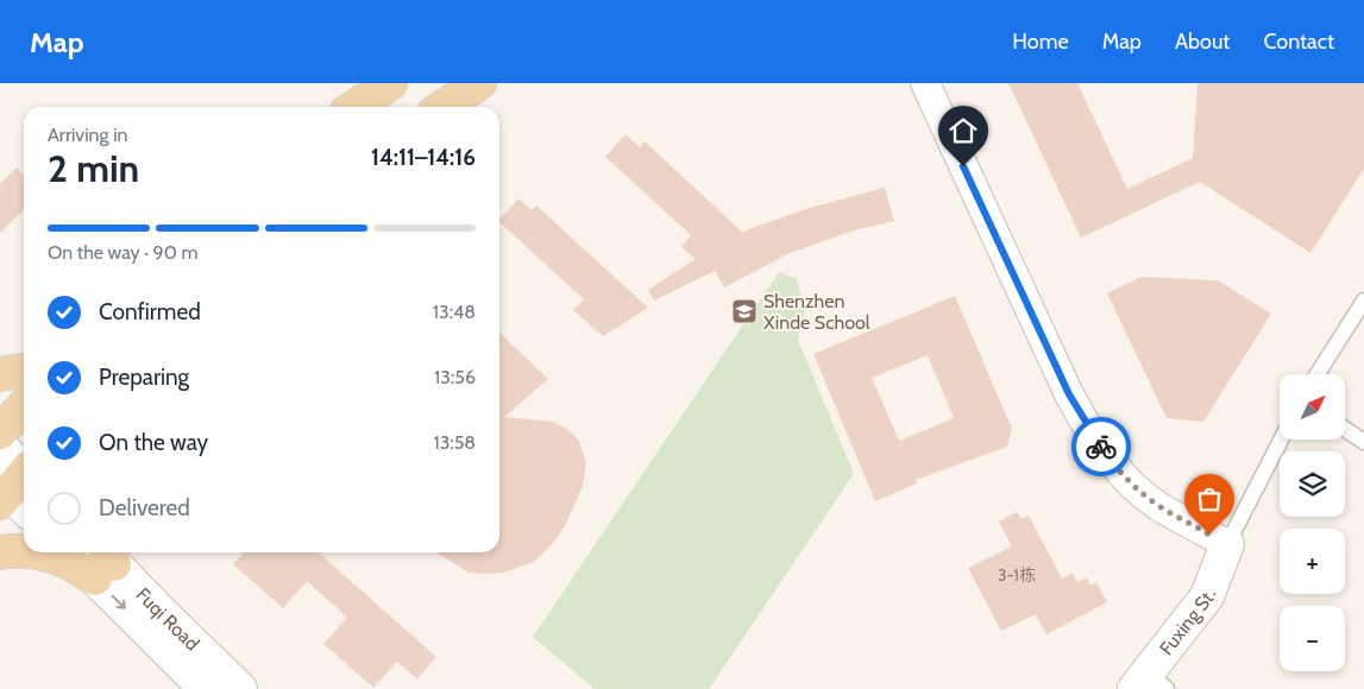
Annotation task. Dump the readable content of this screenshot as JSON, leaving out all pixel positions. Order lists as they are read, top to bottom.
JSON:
{
  "streets": {
    "street": ["Fuqi Road", "Fuxing St."]
  },
  "places": {
    "school or university": ["Shenzhen Xinde School"]
  },
  "house_numbers": ["3-1栋"],
  "north": "top right",
  "page": {
    "header": "Map",
    "nav": [
      "Home",
      "Map",
      "About",
      "Contact"
    ],
    "heading": ["2 min", "Arriving in", "14:11–14:16"],
    "bar": "On the way · 90 m",
    "list": [
      ["Confirmed", "13:48"],
      ["Preparing", "13:56"],
      ["On the way", "13:58"],
      "Delivered"
    ],
    "map_buttons": ["+", "−"]
  }
}
